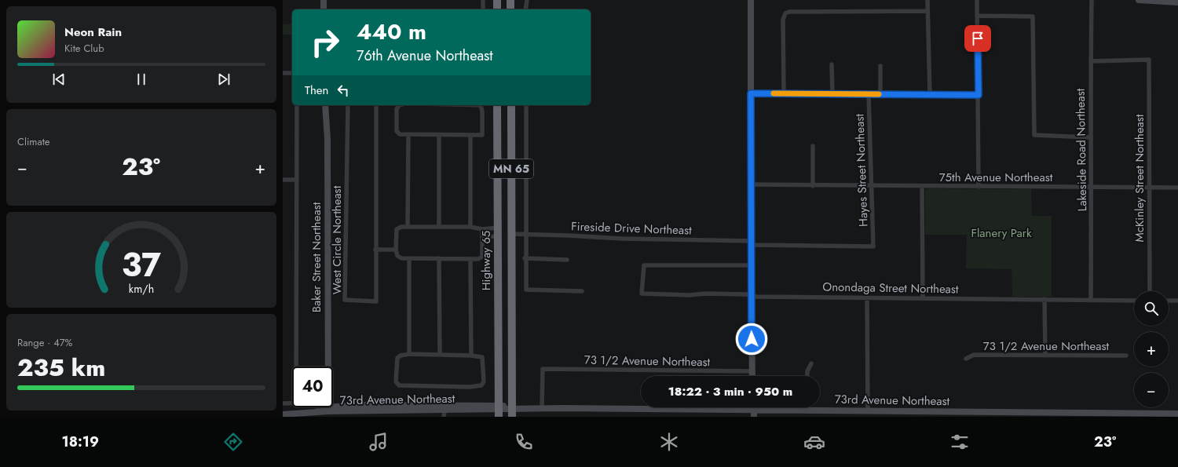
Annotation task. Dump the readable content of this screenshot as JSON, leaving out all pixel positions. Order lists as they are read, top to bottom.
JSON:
{
  "streets": {
    "highway": ["MN 65", "Highway 65"],
    "street": [
      "Lakeside Road Northeast",
      "Hayes Street Northeast",
      "75th Avenue Northeast",
      "McKinley Street Northeast",
      "Fireside Drive Northeast",
      "West Circle Northeast",
      "Baker Street Northeast",
      "Onondaga Street Northeast",
      "73 1/2 Avenue Northeast",
      "73rd Avenue Northeast"
    ]
  },
  "crossings": [
    ["Lakeside Road Northeast", "75th Avenue Northeast"],
    ["Lakeside Road Northeast", "McKinley Street Northeast"],
    ["Lakeside Road Northeast", "Onondaga Street Northeast"],
    ["MN 65", "Fireside Drive Northeast"],
    ["MN 65", "73rd Avenue Northeast"],
    ["Hayes Street Northeast", "75th Avenue Northeast"],
    ["Hayes Street Northeast", "Fireside Drive Northeast"],
    ["75th Avenue Northeast", "McKinley Street Northeast"],
    ["Baker Street Northeast", "73rd Avenue Northeast"],
    ["Highway 65", "73rd Avenue Northeast"],
    ["73 1/2 Avenue Northeast", "73rd Avenue Northeast"]
  ],
  "parks": ["Flanery Park"],
  "page": {
    "turn": ["440 m", "76th Avenue Northeast"],
    "song": ["Neon Rain", "Kite Club"],
    "then": "Then",
    "tile": [
      "Climate",
      ["Range · 47%", "235 km"]
    ],
    "heat": ["−", "23°", "+"],
    "map_buttons": ["+", "−"],
    "limit": "40",
    "trip": "18:22 · 3 min · 950 m",
    "tabs": ["18:19", "23°"],
    "gauge": ["37", "km/h"]
  }
}
